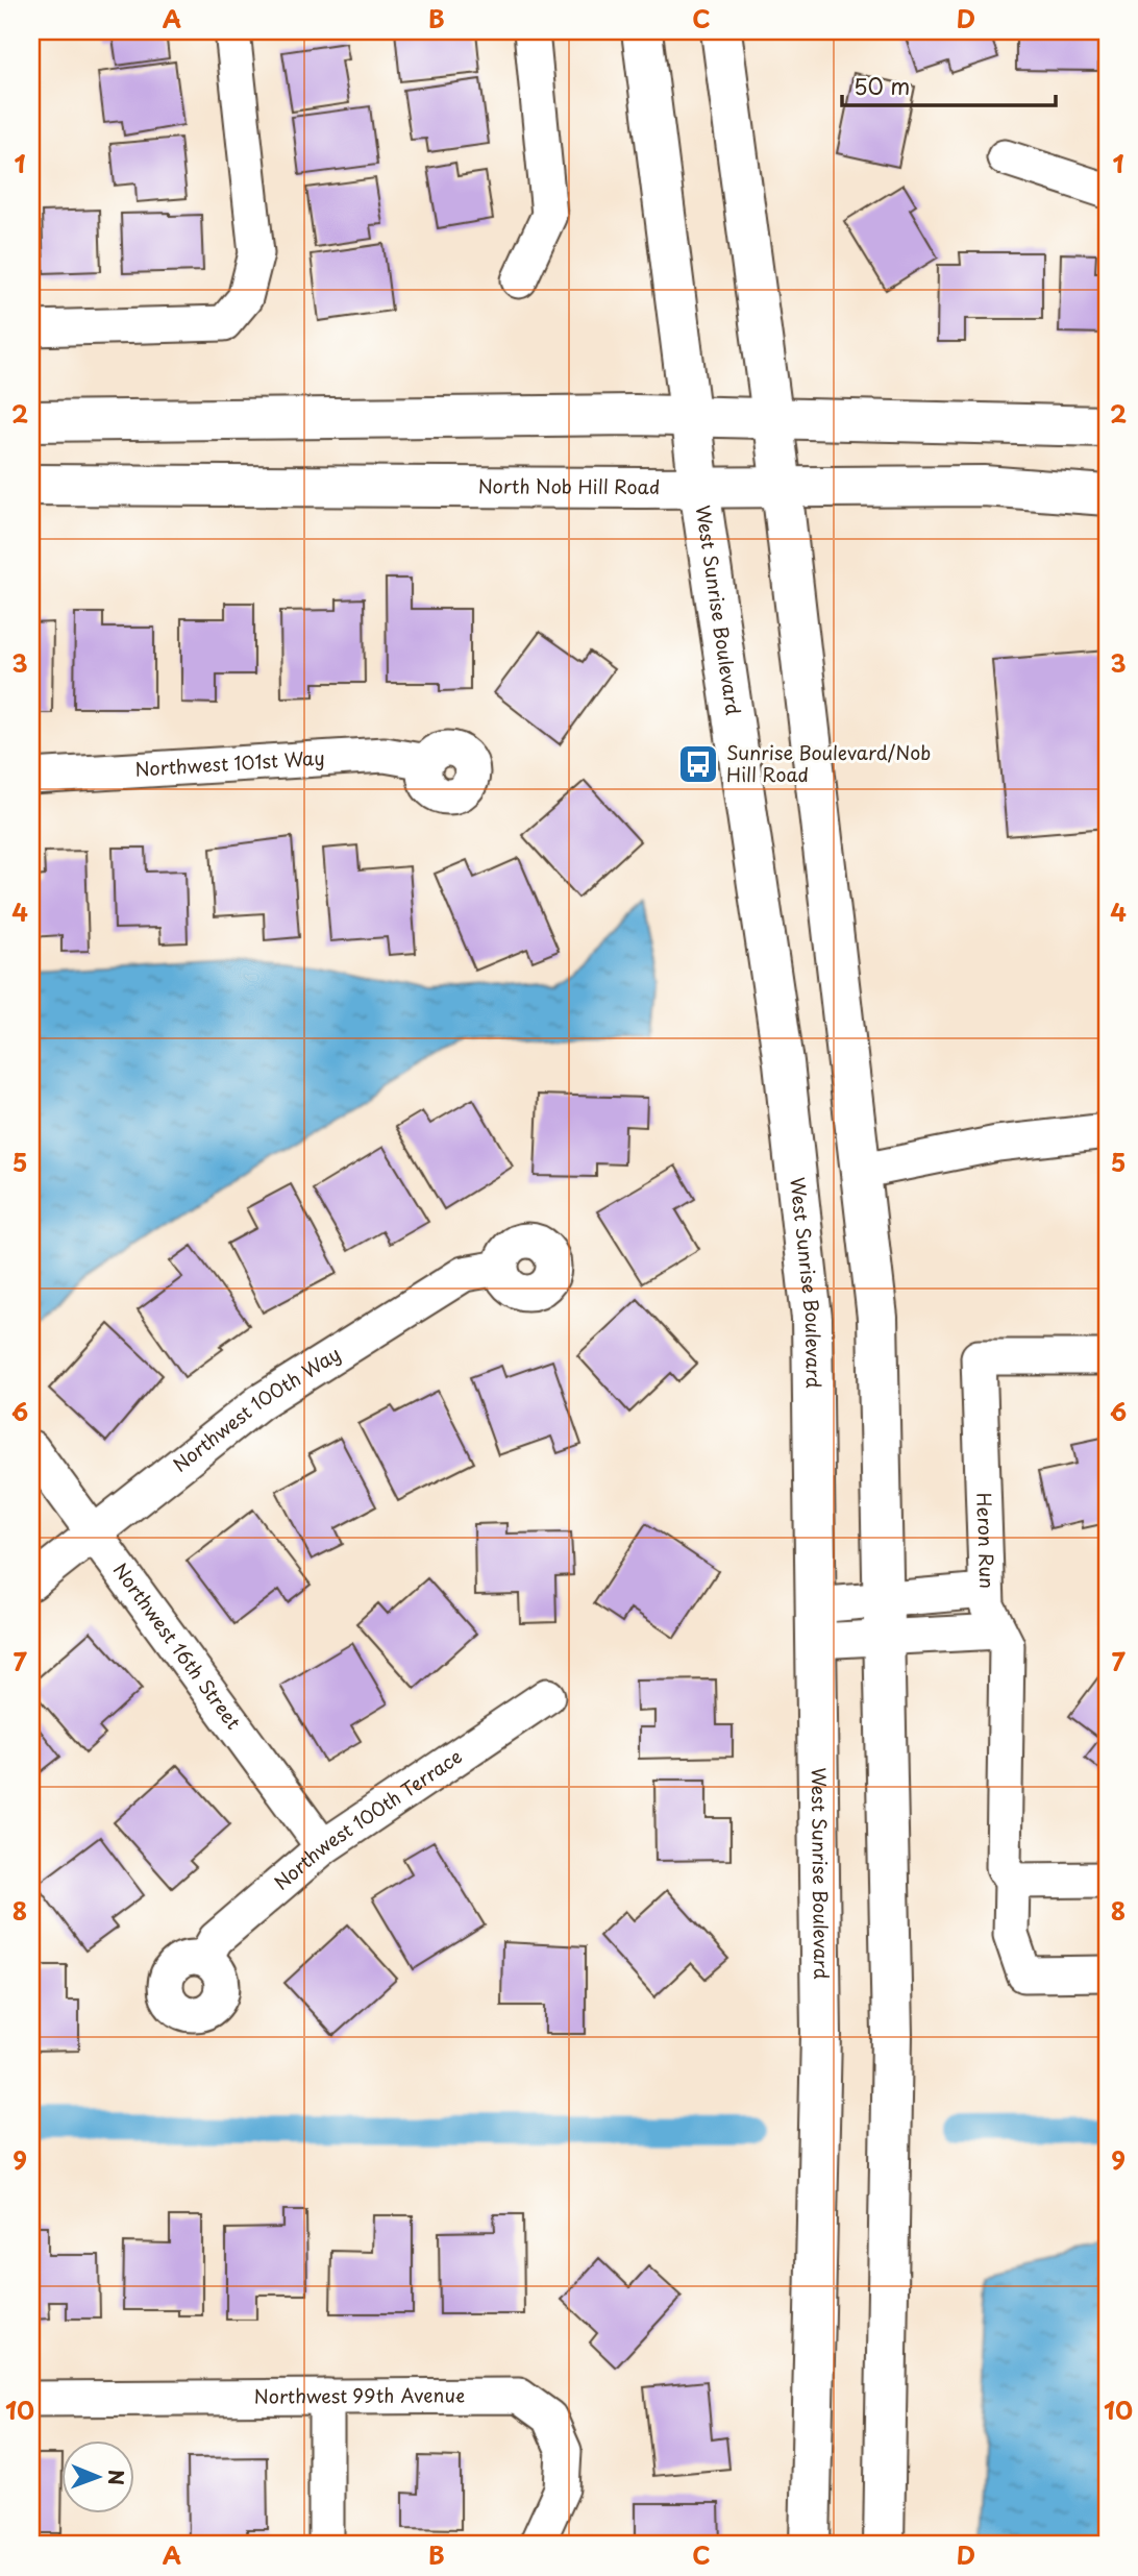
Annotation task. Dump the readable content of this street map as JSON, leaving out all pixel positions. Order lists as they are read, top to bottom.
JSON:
{
  "streets": {
    "main road": ["North Nob Hill Road", "West Sunrise Boulevard"],
    "street": [
      "Northwest 101st Way",
      "Northwest 100th Way",
      "Heron Run",
      "Northwest 16th Street",
      "Northwest 100th Terrace",
      "Northwest 99th Avenue"
    ]
  },
  "crossings": [
    ["North Nob Hill Road", "West Sunrise Boulevard"],
    ["Northwest 100th Way", "Northwest 16th Street"],
    ["Northwest 16th Street", "Northwest 100th Terrace"]
  ],
  "places": {
    "bus stop": ["Sunrise Boulevard/Nob Hill Road"]
  },
  "scale_bar": "50 m",
  "north": "right",
  "grid": {
    "columns": [
      "A",
      "B",
      "C",
      "D"
    ],
    "rows": [
      "1",
      "2",
      "3",
      "4",
      "5",
      "6",
      "7",
      "8",
      "9",
      "10"
    ]
  }
}
